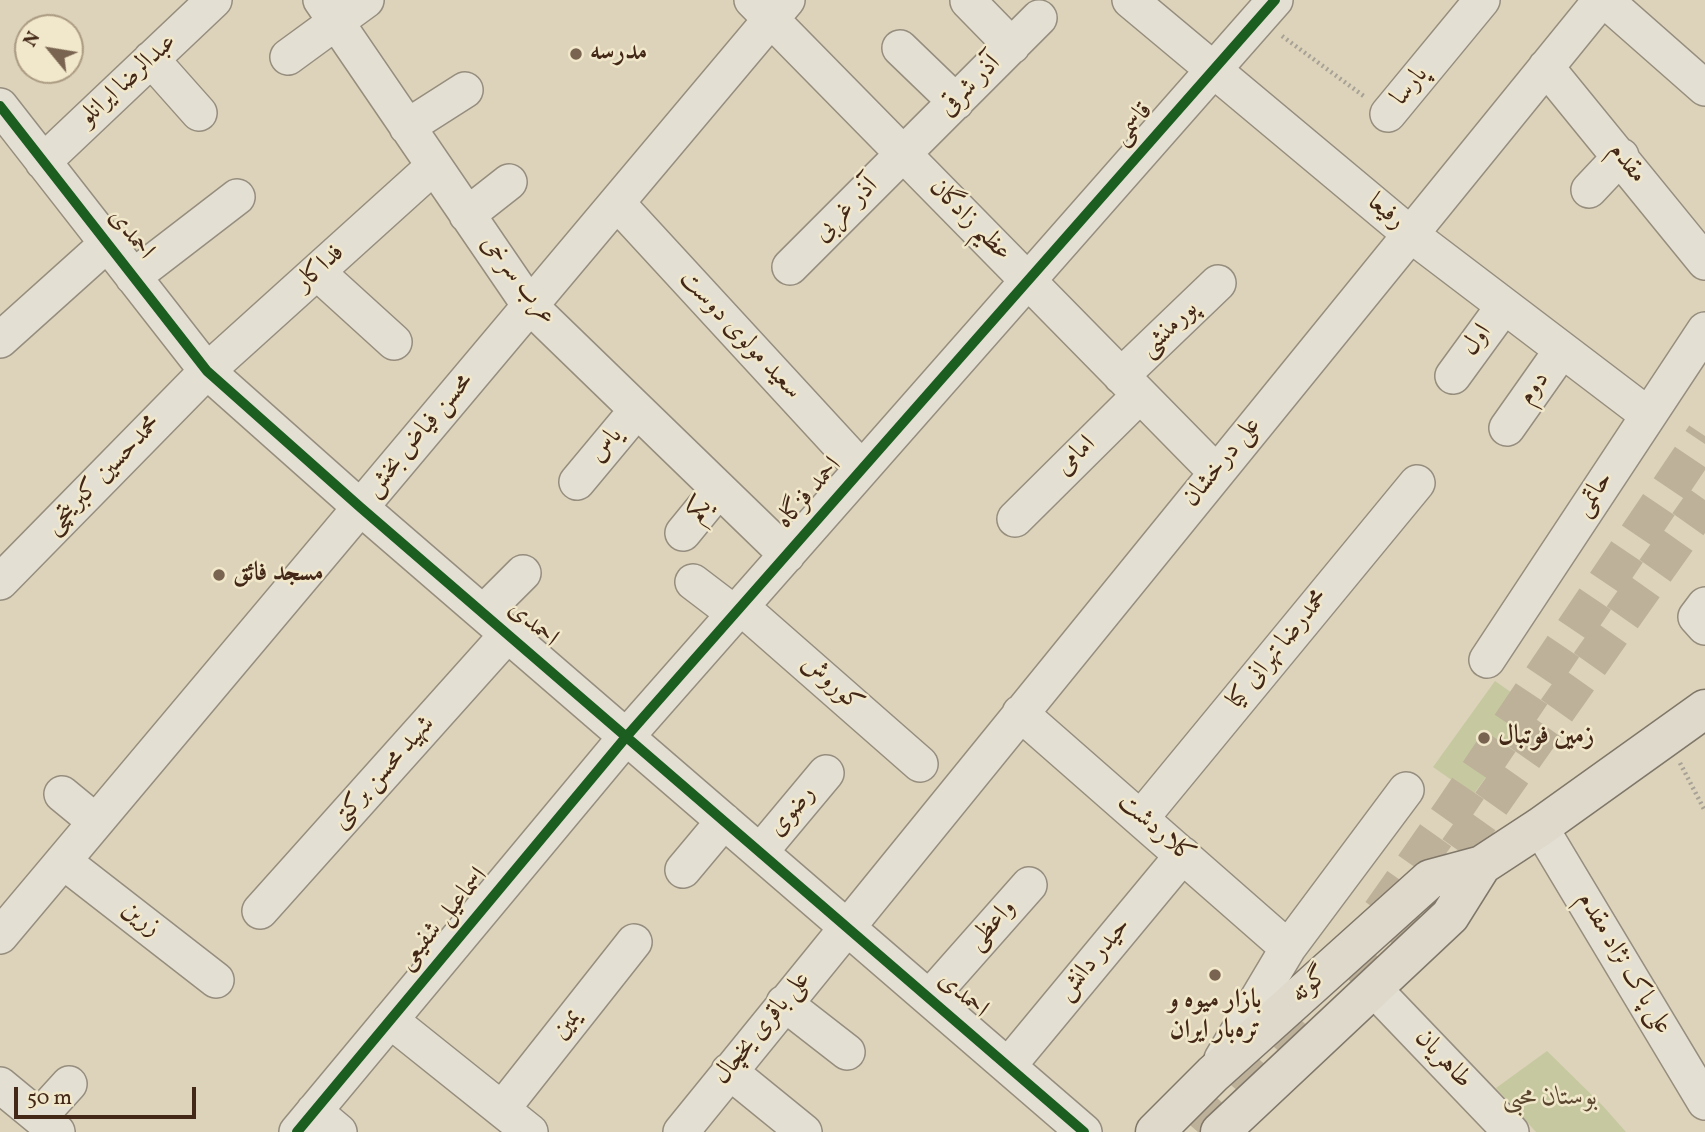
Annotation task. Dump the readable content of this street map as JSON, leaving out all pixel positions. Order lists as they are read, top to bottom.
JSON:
{
  "streets": {
    "main road": ["گوته"],
    "street": [
      "عبدالرضا ایرانلو",
      "آذر شرقی",
      "پارسا",
      "قاسمی",
      "مقدم",
      "آذر غربی",
      "رفیعا",
      "عظیم زادگان",
      "احمدی",
      "فداکار",
      "عرب سرخی",
      "پورمنشی",
      "سعید مولوی دوست",
      "اول",
      "دوم",
      "محسن فیاض بخش",
      "یاس",
      "امامی",
      "علی درخشان",
      "محمدحسین کبریتچی",
      "احمد فزگاه",
      "حاتمی",
      "یکم",
      "محمدرضا تهرانی کیا",
      "کوروش",
      "شهید محسن برکتی",
      "رضوی",
      "کلاردشت",
      "زرین",
      "اسماعیل شفیعی",
      "واعظی",
      "حیدر دانش",
      "علی پاک نژاد مقدم",
      "یمین",
      "علی باقری یخچال",
      "طاهریان"
    ]
  },
  "crossings": [
    ["عبدالرضا ایرانلو", "احمدی"],
    ["آذر شرقی", "آذر غربی"],
    ["آذر شرقی", "عظیم زادگان"],
    ["پارسا", "قاسمی"],
    ["قاسمی", "رفیعا"],
    ["قاسمی", "عظیم زادگان"],
    ["قاسمی", "احمد فزگاه"],
    ["مقدم", "علی درخشان"],
    ["آذر غربی", "عظیم زادگان"],
    ["رفیعا", "اول"],
    ["رفیعا", "دوم"],
    ["رفیعا", "علی درخشان"],
    ["رفیعا", "حاتمی"],
    ["عظیم زادگان", "پورمنشی"],
    ["عظیم زادگان", "محسن فیاض بخش"],
    ["عظیم زادگان", "امامی"],
    ["عظیم زادگان", "علی درخشان"],
    ["عظیم زادگان", "احمد فزگاه"],
    ["احمدی", "فداکار"],
    ["احمدی", "محسن فیاض بخش"],
    ["احمدی", "علی درخشان"],
    ["احمدی", "محمدحسین کبریتچی"],
    ["احمدی", "احمد فزگاه"],
    ["احمدی", "شهید محسن برکتی"],
    ["احمدی", "رضوی"],
    ["احمدی", "اسماعیل شفیعی"],
    ["احمدی", "واعظی"],
    ["احمدی", "حیدر دانش"],
    ["احمدی", "علی باقری یخچال"],
    ["فداکار", "عرب سرخی"],
    ["فداکار", "محمدحسین کبریتچی"],
    ["عرب سرخی", "محسن فیاض بخش"],
    ["عرب سرخی", "یاس"],
    ["عرب سرخی", "احمد فزگاه"],
    ["عرب سرخی", "یکم"],
    ["پورمنشی", "امامی"],
    ["سعید مولوی دوست", "محسن فیاض بخش"],
    ["سعید مولوی دوست", "احمد فزگاه"],
    ["محسن فیاض بخش", "زرین"],
    ["علی درخشان", "کلاردشت"],
    ["علی درخشان", "علی باقری یخچال"],
    ["احمد فزگاه", "کوروش"],
    ["احمد فزگاه", "اسماعیل شفیعی"],
    ["محمدرضا تهرانی کیا", "کلاردشت"],
    ["کلاردشت", "حیدر دانش"],
    ["علی پاک نژاد مقدم", "گوته"],
    ["گوته", "طاهریان"]
  ],
  "parks": ["بوستان محبی"],
  "places": [
    "مدرسه",
    "مسجد فائق",
    "زمین فوتبال",
    "بازار میوه و تره‌بار ایران"
  ],
  "scale_bar": "50 m",
  "north": "top left"
}
